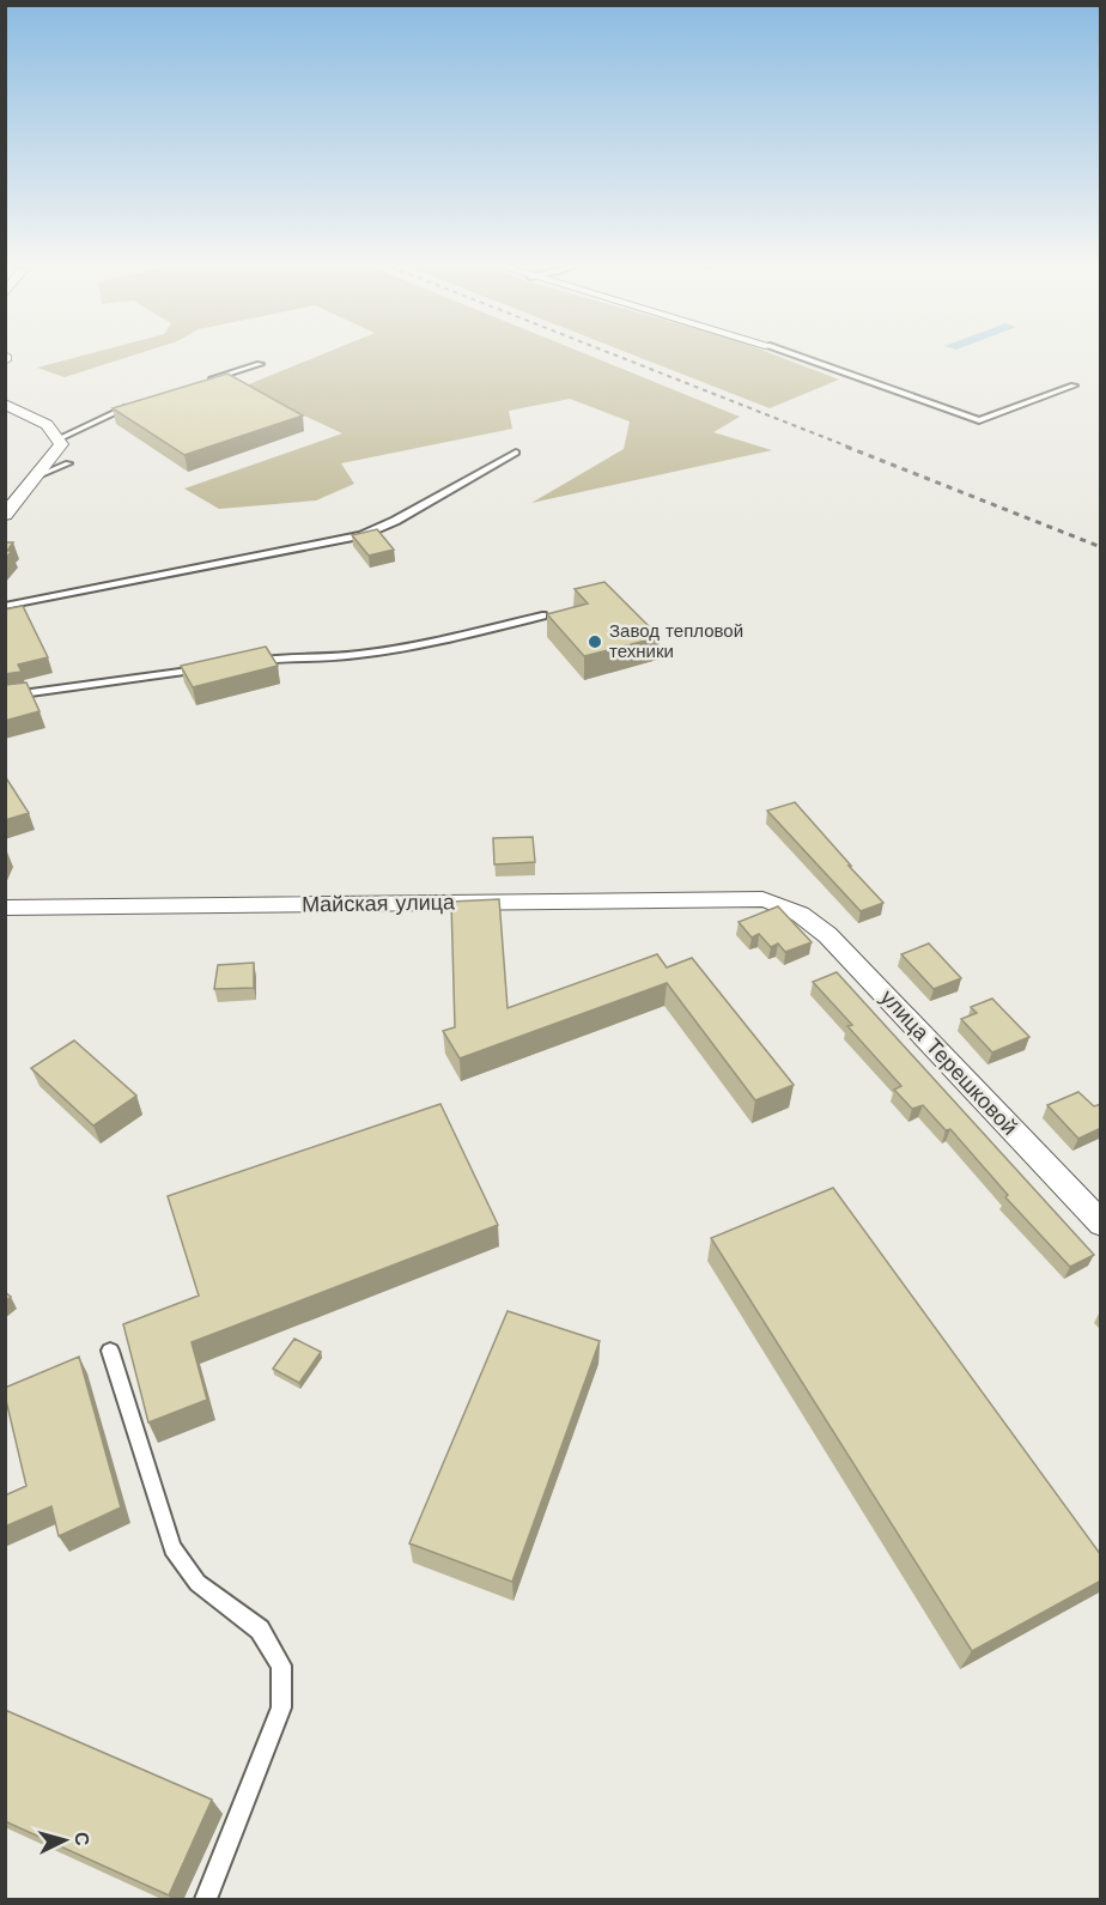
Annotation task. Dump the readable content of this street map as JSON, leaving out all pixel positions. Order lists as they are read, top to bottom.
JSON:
{
  "streets": {
    "street": ["Майская улица", "улица Терешковой"]
  },
  "crossings": [
    ["Майская улица", "улица Терешковой"]
  ],
  "places": ["Завод тепловой техники"],
  "north": "right"
}
